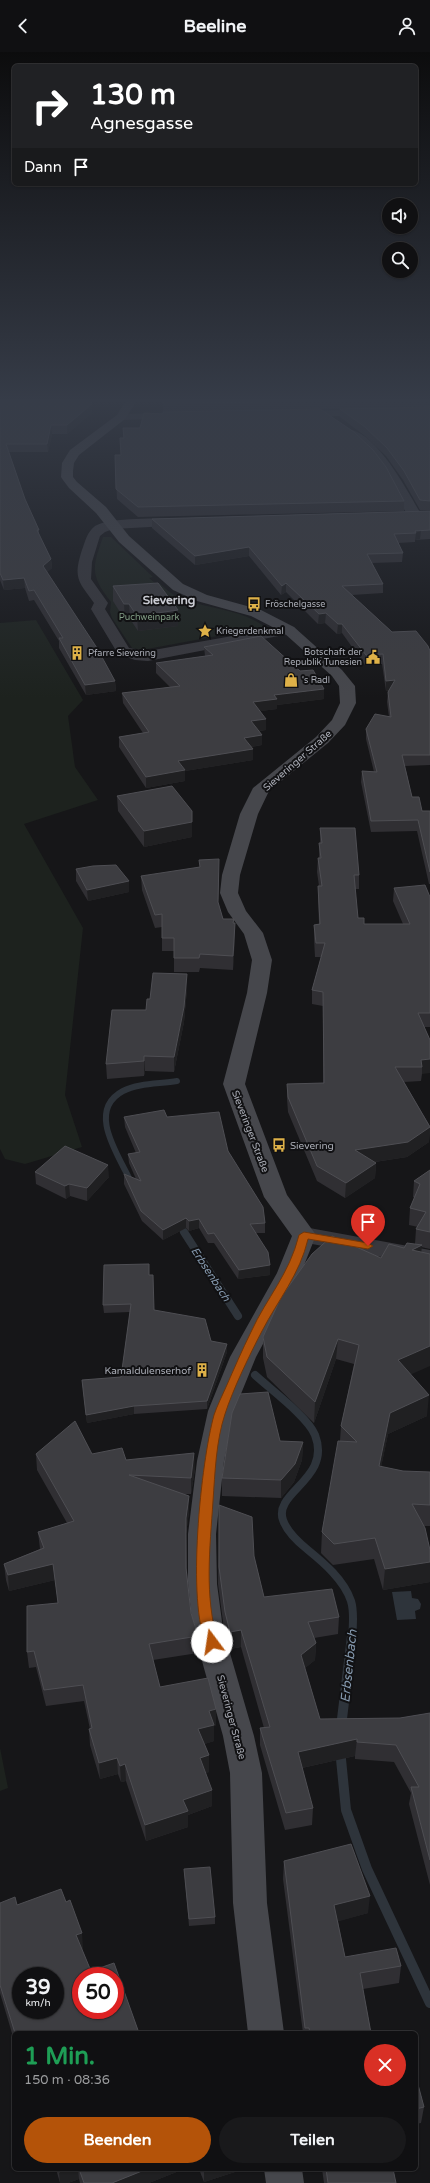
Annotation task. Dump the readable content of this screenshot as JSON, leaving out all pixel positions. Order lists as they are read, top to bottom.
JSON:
{
  "streets": {
    "main road": ["Sieveringer Straße"]
  },
  "districts": ["Sievering"],
  "water": ["Erbsenbach"],
  "parks": ["Puchweinpark"],
  "places": {
    "bus stop": ["Fröschelgasse", "Sievering"],
    "place": ["Kriegerdenkmal"],
    "building": ["Pfarre Sievering", "Kamaldulenserhof"],
    "public building": ["Botschaft der Republik Tunesien"],
    "shop": ["'s Radl"]
  },
  "page": {
    "header": "Beeline",
    "turn": ["130 m", "Agnesgasse"],
    "then": "Dann",
    "speed": "39 km/h",
    "limit": "50",
    "heading": ["1 Min.", "150 m · 08:36"],
    "buttons": ["Beenden", "Teilen"]
  }
}
